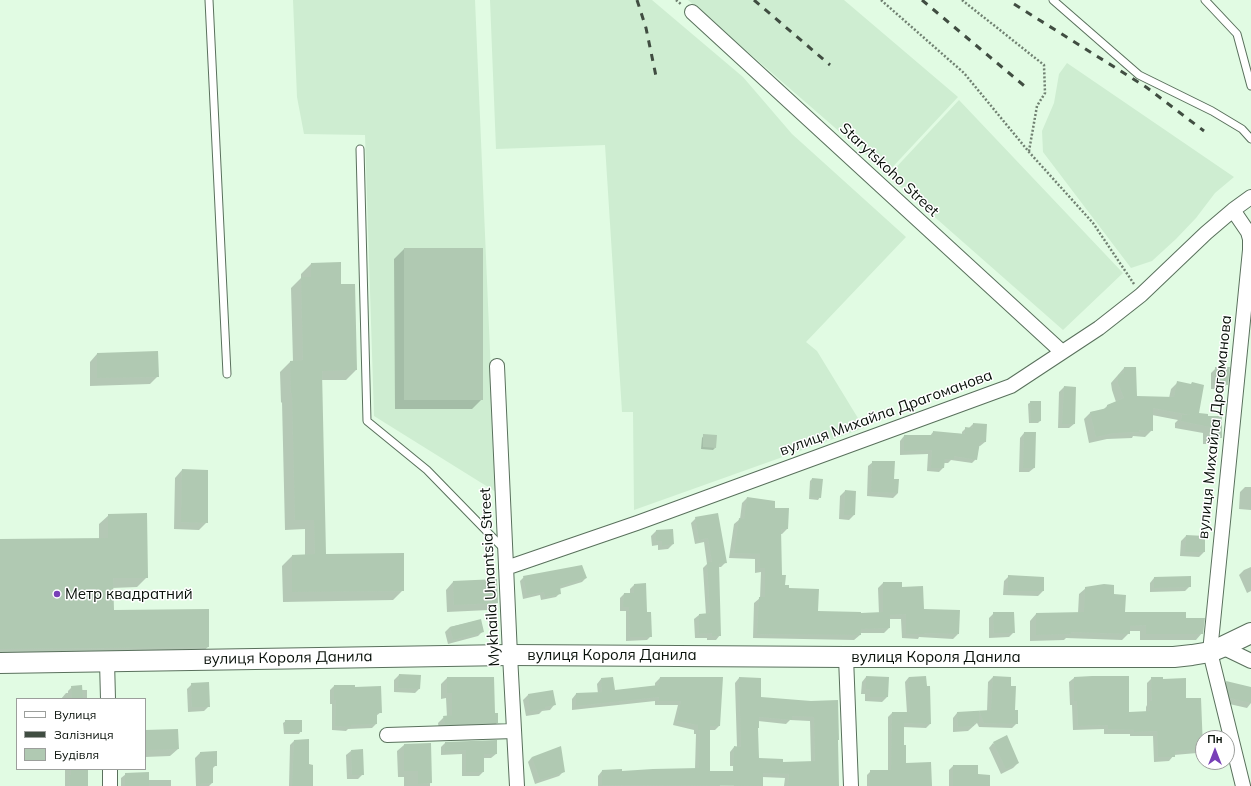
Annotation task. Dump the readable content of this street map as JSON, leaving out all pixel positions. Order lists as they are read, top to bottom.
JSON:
{
  "streets": {
    "main road": ["вулиця Короля Данила"],
    "street": ["Starytskoho Street", "вулиця Михайла Драгоманова", "Mykhaila Umantsia Street"]
  },
  "crossings": [
    ["Starytskoho Street", "вулиця Михайла Драгоманова"],
    ["вулиця Михайла Драгоманова", "Mykhaila Umantsia Street"],
    ["вулиця Михайла Драгоманова", "вулиця Короля Данила"],
    ["Mykhaila Umantsia Street", "вулиця Короля Данила"]
  ],
  "places": ["Метр квадратний"],
  "legend": ["Вулиця", "Залізниця", "Будівля"],
  "north": "top"
}
